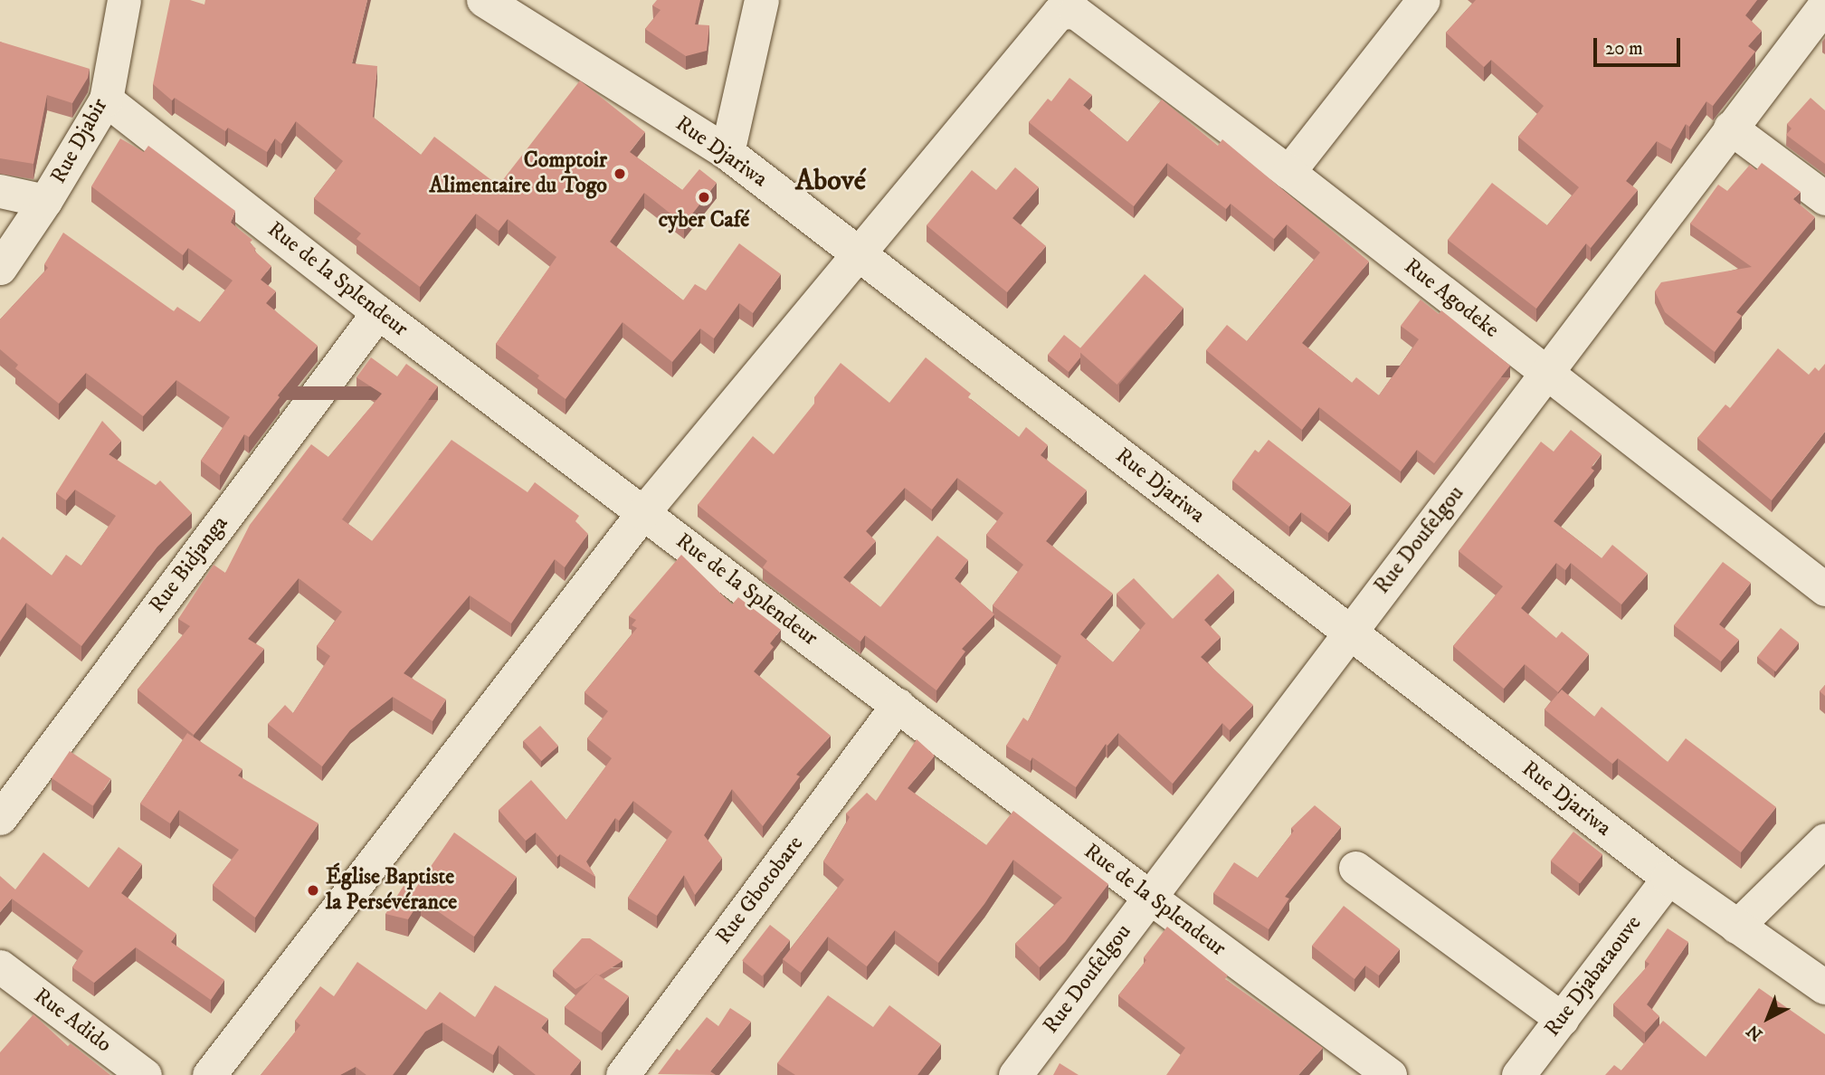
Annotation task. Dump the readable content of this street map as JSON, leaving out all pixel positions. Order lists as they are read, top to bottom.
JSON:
{
  "streets": {
    "street": [
      "Rue Djabir",
      "Rue Djariwa",
      "Rue de la Splendeur",
      "Rue Agodeke",
      "Rue Doufelgou",
      "Rue Bidjanga",
      "Rue Gbotobare",
      "Rue Djabataouve",
      "Rue Adido"
    ]
  },
  "crossings": [
    ["Rue Djabir", "Rue de la Splendeur"],
    ["Rue Djariwa", "Rue Agodeke"],
    ["Rue Djariwa", "Rue Doufelgou"],
    ["Rue Djariwa", "Rue Djabataouve"],
    ["Rue de la Splendeur", "Rue Doufelgou"],
    ["Rue de la Splendeur", "Rue Bidjanga"],
    ["Rue de la Splendeur", "Rue Gbotobare"],
    ["Rue Agodeke", "Rue Doufelgou"]
  ],
  "districts": ["Abové"],
  "places": ["Comptoir Alimentaire du Togo", "cyber Café", "Église Baptiste la Persévérance"],
  "scale_bar": "20 m",
  "north": "bottom left"
}
